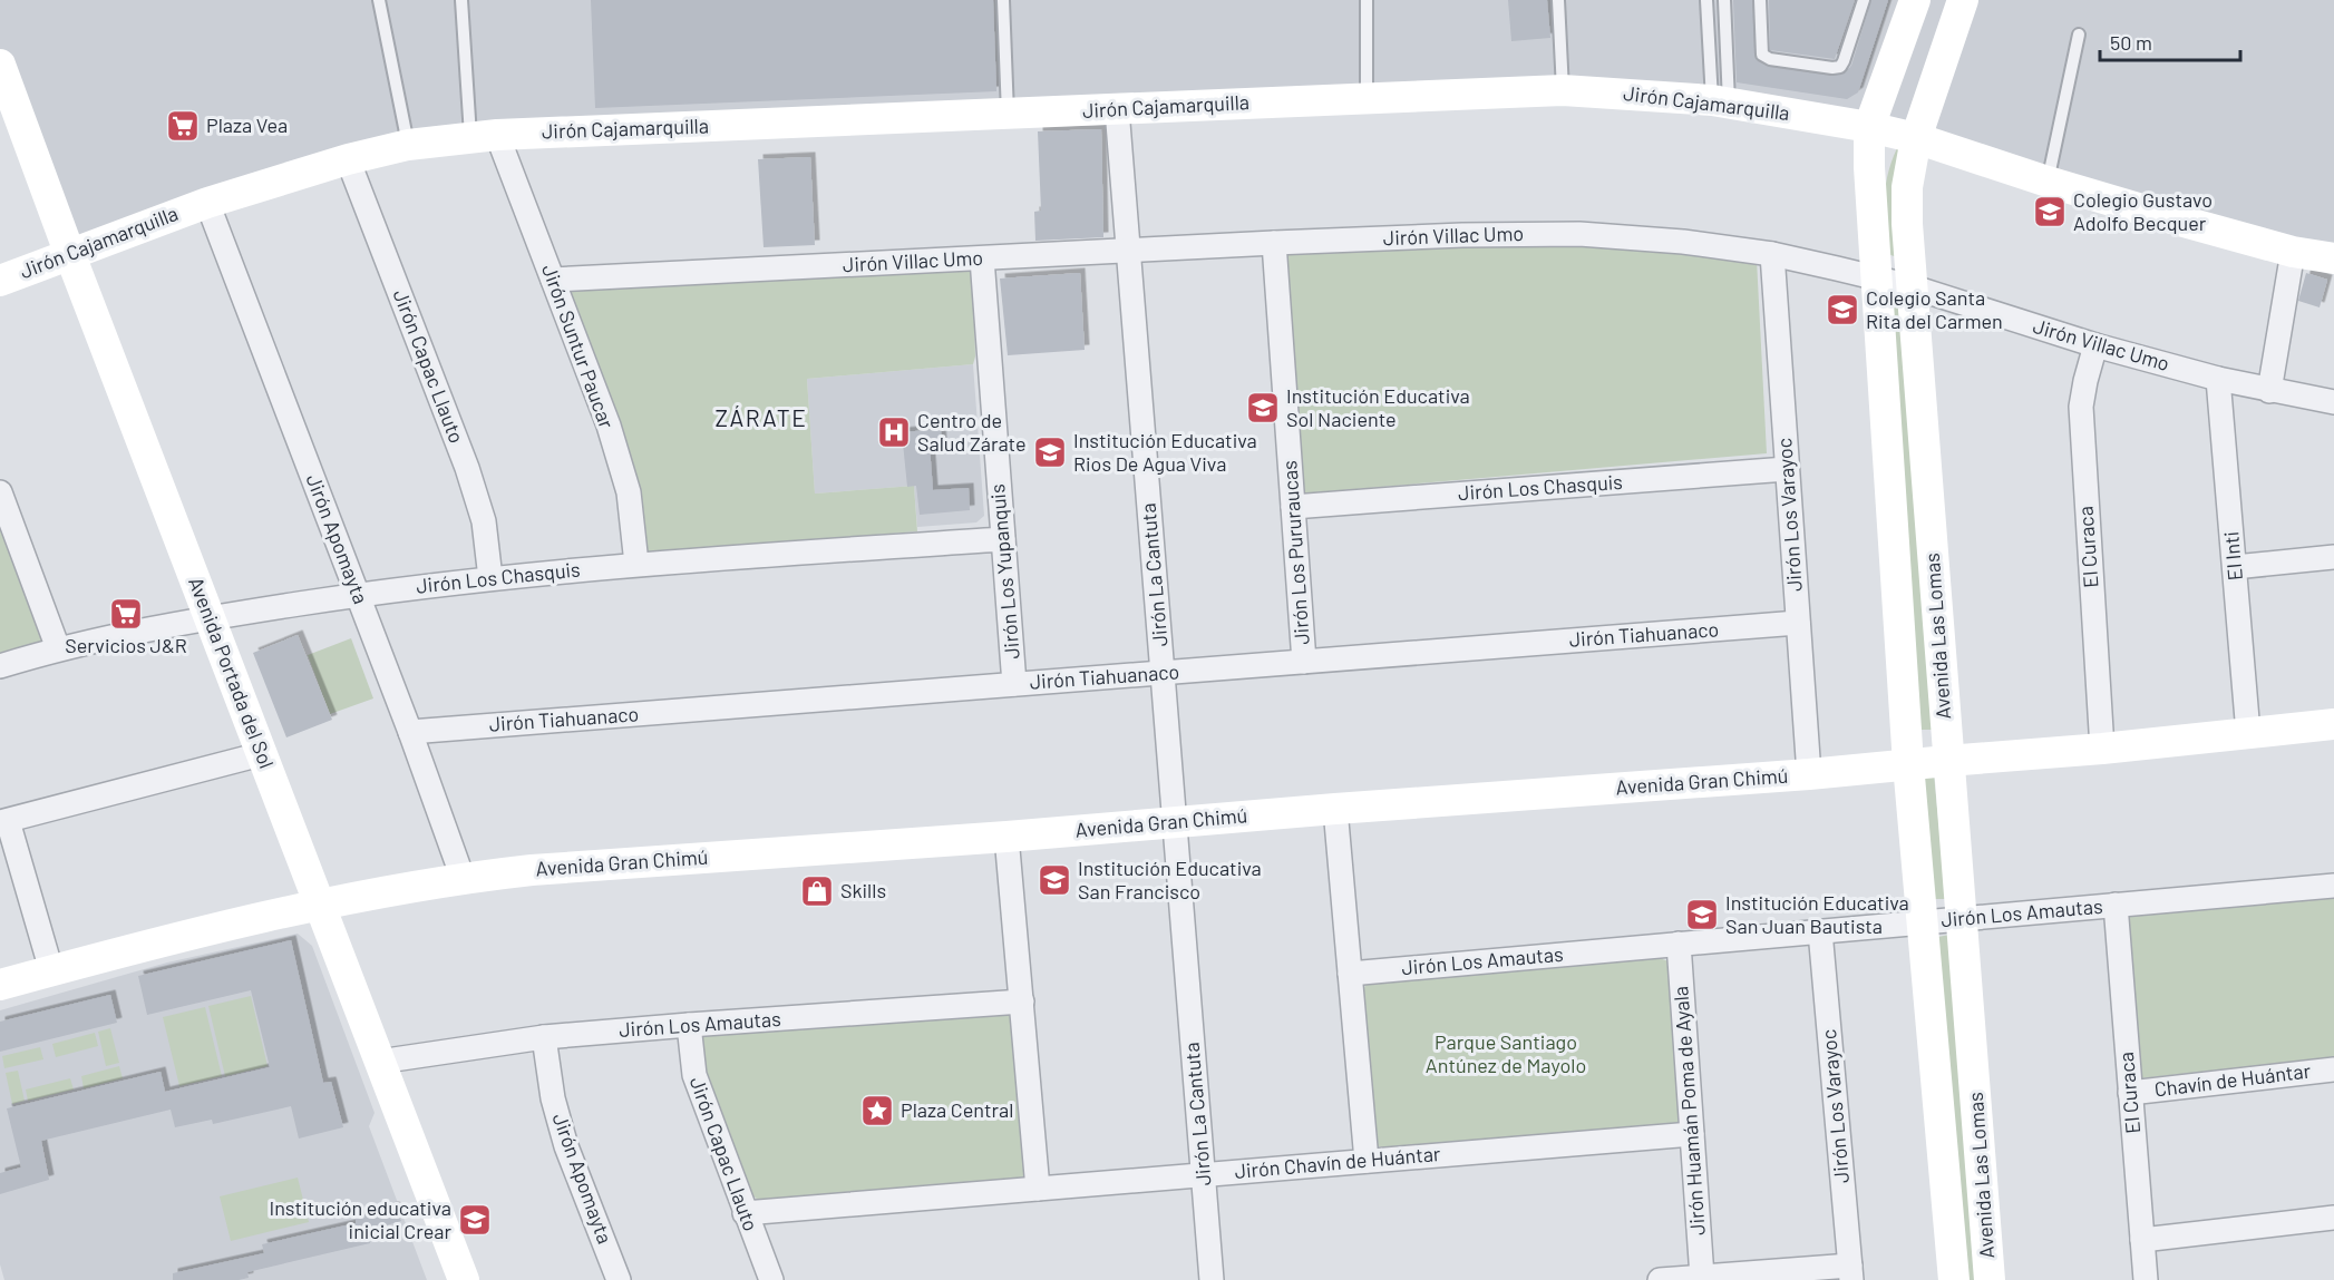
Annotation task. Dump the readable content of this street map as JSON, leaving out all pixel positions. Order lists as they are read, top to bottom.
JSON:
{
  "streets": {
    "street": [
      "Jirón Cajamarquilla",
      "Jirón Villac Umo",
      "Jirón Suntur Paucar",
      "Jirón Capac Llauto",
      "Jirón Los Chasquis",
      "Jirón Los Varayoc",
      "Jirón Apomayta",
      "El Curaca",
      "Jirón Los Pururaucas",
      "El Inti",
      "Jirón Los Yupanquis",
      "Jirón La Cantuta",
      "Jirón Tiahuanaco",
      "Avenida Las Lomas",
      "Avenida Portada del Sol",
      "Avenida Gran Chimú",
      "Jirón Los Amautas",
      "Chavín de Huántar",
      "Jirón Huamán Poma de Ayala",
      "Jirón Chavín de Huántar"
    ]
  },
  "crossings": [
    ["Jirón Cajamarquilla", "Jirón Suntur Paucar"],
    ["Jirón Cajamarquilla", "Jirón Capac Llauto"],
    ["Jirón Cajamarquilla", "Jirón Apomayta"],
    ["Jirón Cajamarquilla", "Jirón La Cantuta"],
    ["Jirón Cajamarquilla", "Avenida Las Lomas"],
    ["Jirón Cajamarquilla", "Avenida Portada del Sol"],
    ["Jirón Villac Umo", "Jirón Suntur Paucar"],
    ["Jirón Villac Umo", "Jirón Los Varayoc"],
    ["Jirón Villac Umo", "El Curaca"],
    ["Jirón Villac Umo", "Jirón Los Pururaucas"],
    ["Jirón Villac Umo", "El Inti"],
    ["Jirón Villac Umo", "Jirón Los Yupanquis"],
    ["Jirón Villac Umo", "Jirón La Cantuta"],
    ["Jirón Villac Umo", "Avenida Las Lomas"],
    ["Jirón Suntur Paucar", "Jirón Los Chasquis"],
    ["Jirón Capac Llauto", "Jirón Los Chasquis"],
    ["Jirón Capac Llauto", "Jirón Los Amautas"],
    ["Jirón Capac Llauto", "Jirón Chavín de Huántar"],
    ["Jirón Los Chasquis", "Jirón Los Varayoc"],
    ["Jirón Los Chasquis", "Jirón Apomayta"],
    ["Jirón Los Chasquis", "Jirón Los Pururaucas"],
    ["Jirón Los Chasquis", "Jirón Los Yupanquis"],
    ["Jirón Los Chasquis", "Avenida Portada del Sol"],
    ["Jirón Los Varayoc", "Jirón Tiahuanaco"],
    ["Jirón Los Varayoc", "Avenida Gran Chimú"],
    ["Jirón Los Varayoc", "Jirón Los Amautas"],
    ["Jirón Apomayta", "Jirón Tiahuanaco"],
    ["Jirón Apomayta", "Avenida Gran Chimú"],
    ["Jirón Apomayta", "Jirón Los Amautas"],
    ["El Curaca", "Avenida Gran Chimú"],
    ["El Curaca", "Jirón Los Amautas"],
    ["El Curaca", "Chavín de Huántar"],
    ["Jirón Los Pururaucas", "Jirón Tiahuanaco"],
    ["El Inti", "Avenida Gran Chimú"],
    ["Jirón Los Yupanquis", "Jirón Tiahuanaco"],
    ["Jirón La Cantuta", "Jirón Tiahuanaco"],
    ["Jirón La Cantuta", "Avenida Gran Chimú"],
    ["Jirón La Cantuta", "Jirón Chavín de Huántar"],
    ["Avenida Las Lomas", "Avenida Gran Chimú"],
    ["Avenida Las Lomas", "Jirón Los Amautas"],
    ["Avenida Portada del Sol", "Avenida Gran Chimú"],
    ["Avenida Portada del Sol", "Jirón Los Amautas"],
    ["Jirón Los Amautas", "Jirón Huamán Poma de Ayala"],
    ["Jirón Huamán Poma de Ayala", "Jirón Chavín de Huántar"]
  ],
  "districts": ["ZÁRATE"],
  "parks": ["Parque Santiago Antúnez de Mayolo"],
  "places": {
    "supermarket": ["Plaza Vea", "Servicios J&R"],
    "school or university": [
      "Colegio Gustavo Adolfo Becquer",
      "Colegio Santa Rita del Carmen",
      "Institución Educativa Sol Naciente",
      "Institución Educativa Rios De Agua Viva",
      "Institución Educativa San Francisco",
      "Institución Educativa San Juan Bautista",
      "Institución educativa inicial Crear"
    ],
    "hospital": ["Centro de Salud Zárate"],
    "shop": ["Skills"],
    "place": ["Plaza Central"]
  },
  "scale_bar": "50 m"
}
